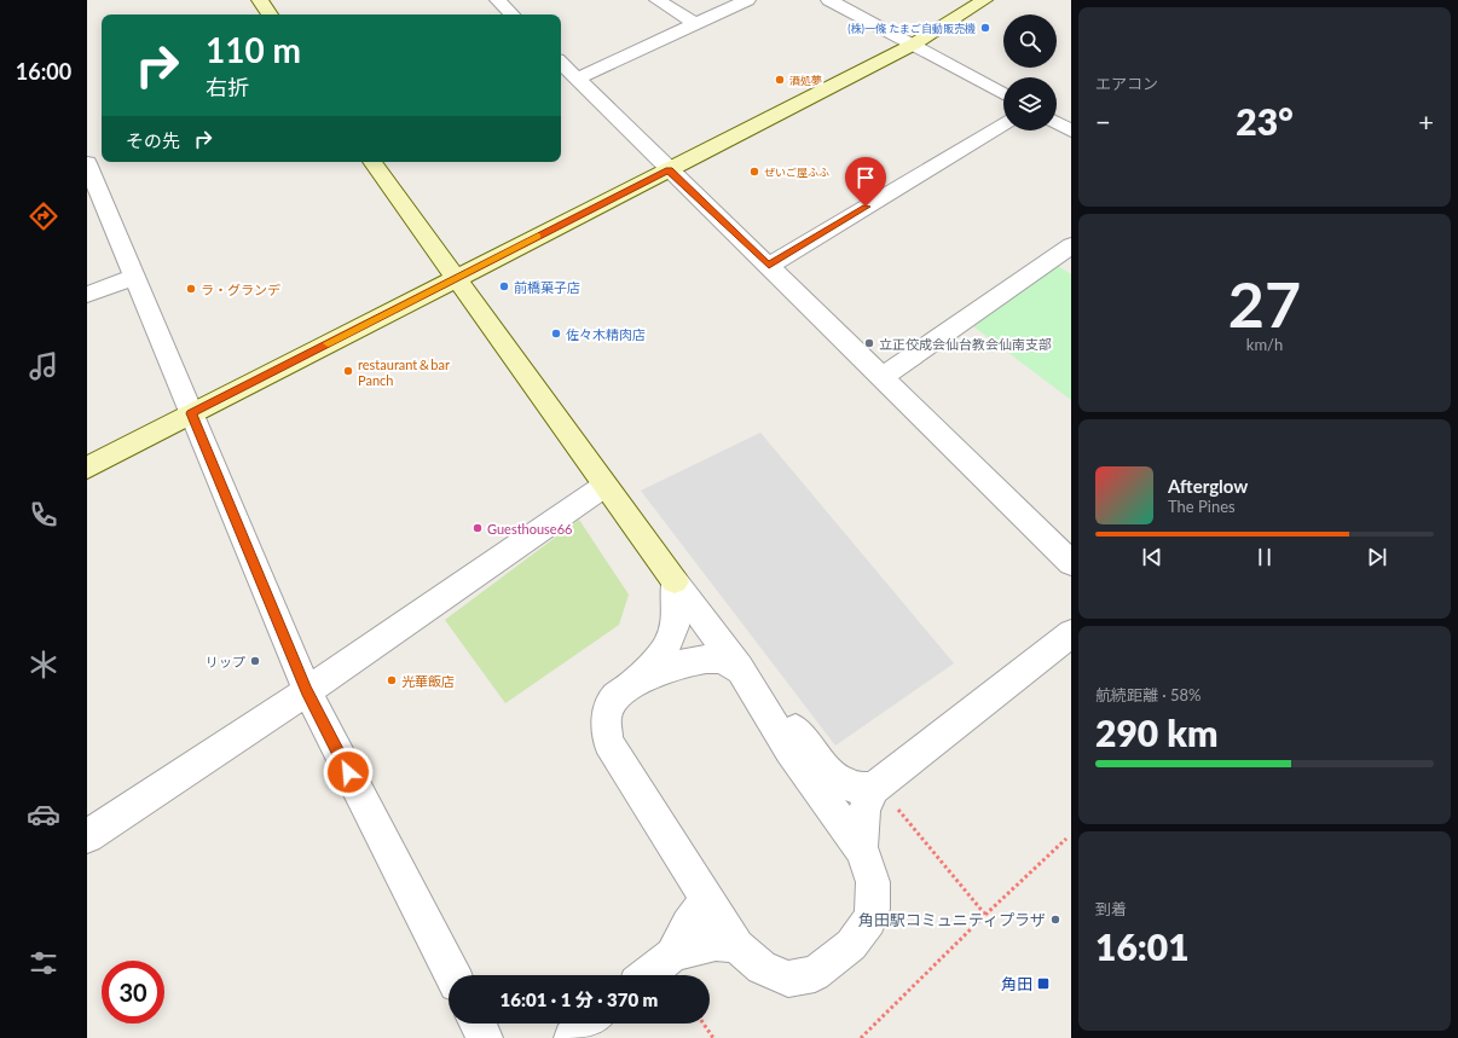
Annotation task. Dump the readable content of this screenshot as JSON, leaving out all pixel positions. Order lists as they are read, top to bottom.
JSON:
{
  "places": {
    "other": [
      "(株)一條 たまご自動販売機",
      "酒処夢",
      "ぜいご屋ふふ",
      "前橋菓子店",
      "ラ・グランデ",
      "佐々木精肉店",
      "立正佼成会仙台教会仙南支部",
      "restaurant＆bar Panch",
      "Guesthouse66",
      "リップ",
      "光華飯店",
      "角田駅コミュニティプラザ"
    ],
    "transit": ["角田"]
  },
  "page": {
    "tabs": "16:00",
    "tile": [
      "エアコン",
      ["27", "km/h"],
      ["航続距離 · 58%", "290 km"],
      ["到着", "16:01"]
    ],
    "turn": ["110 m", "右折"],
    "heat": ["−", "23°", "+"],
    "then": "その先",
    "song": ["Afterglow", "The Pines"],
    "limit": "30",
    "trip": "16:01 · 1 分 · 370 m"
  }
}
